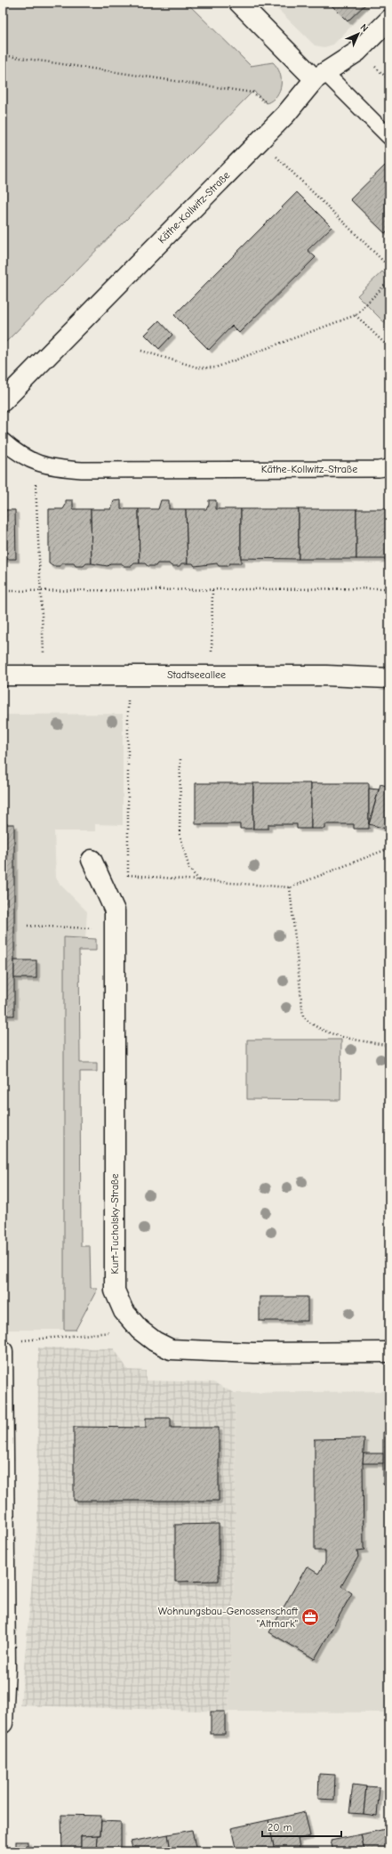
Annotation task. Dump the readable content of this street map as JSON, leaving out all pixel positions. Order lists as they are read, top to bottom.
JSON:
{
  "streets": {
    "street": ["Käthe-Kollwitz-Straße", "Stadtseeallee", "Kurt-Tucholsky-Straße"]
  },
  "places": {
    "office": ["Wohnungsbau-Genossenschaft \"Altmark\""]
  },
  "scale_bar": "20 m",
  "north": "top right"
}
